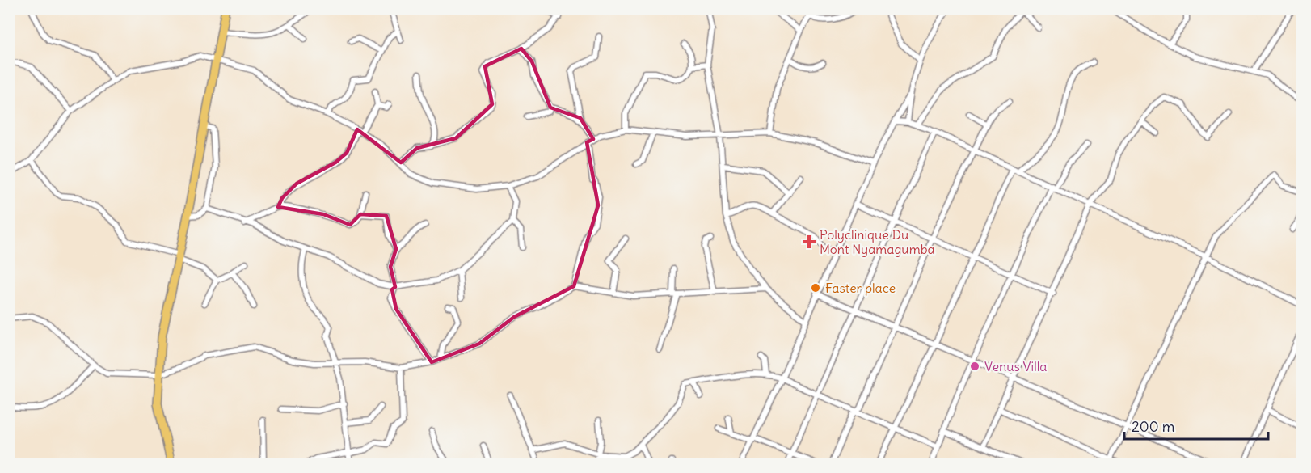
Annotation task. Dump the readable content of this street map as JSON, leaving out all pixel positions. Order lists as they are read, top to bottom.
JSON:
{
  "places": {
    "health": ["Polyclinique Du Mont Nyamagumba"],
    "other": ["Faster place", "Venus Villa"]
  },
  "scale_bar": "200 m"
}
